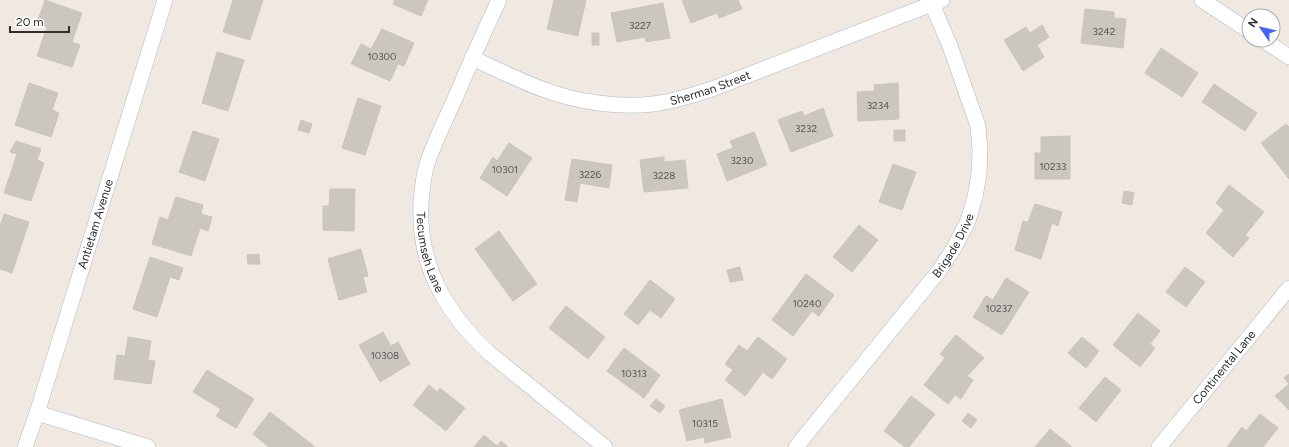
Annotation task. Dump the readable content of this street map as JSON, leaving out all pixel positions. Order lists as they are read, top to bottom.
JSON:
{
  "streets": {
    "street": [
      "Sherman Street",
      "Antietam Avenue",
      "Brigade Drive",
      "Tecumseh Lane",
      "Continental Lane"
    ]
  },
  "crossings": [
    ["Sherman Street", "Brigade Drive"],
    ["Sherman Street", "Tecumseh Lane"]
  ],
  "house_numbers": [
    "3227",
    "3242",
    "10300",
    "3234",
    "3232",
    "3230",
    "10233",
    "10301",
    "3226",
    "3228",
    "10240",
    "10237",
    "10308",
    "10313",
    "10315"
  ],
  "scale_bar": "20 m",
  "north": "top left"
}
